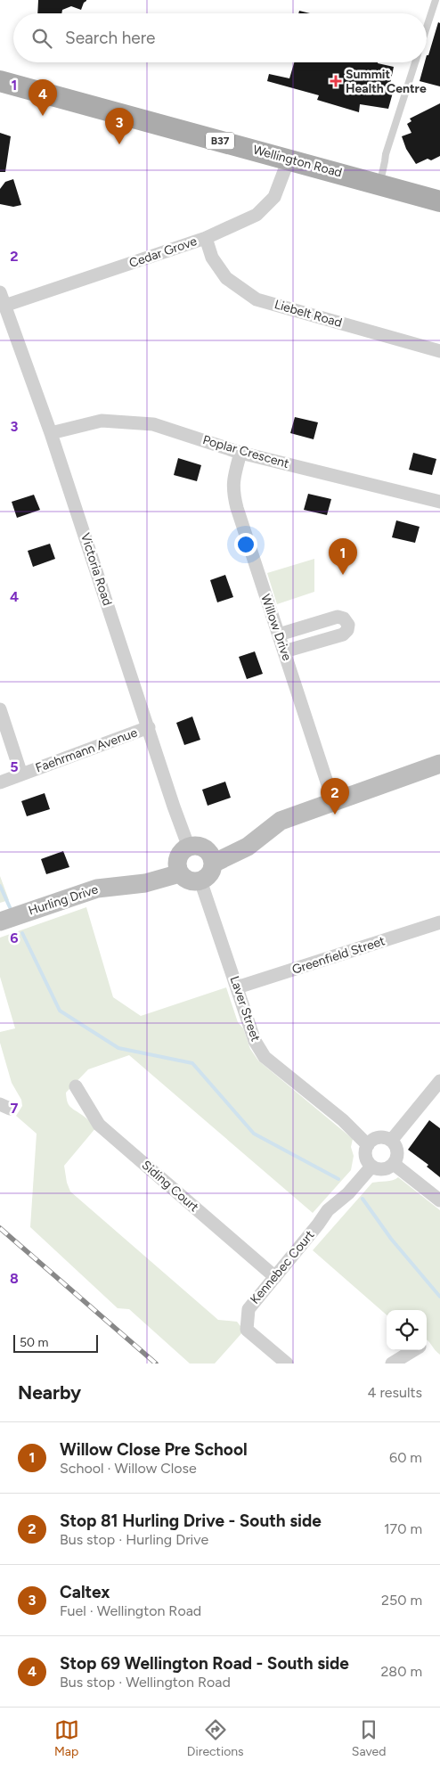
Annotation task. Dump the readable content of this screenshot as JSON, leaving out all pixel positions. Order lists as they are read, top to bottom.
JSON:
{
  "streets": {
    "main road": ["B37", "Wellington Road"],
    "street": [
      "Cedar Grove",
      "Liebelt Road",
      "Poplar Crescent",
      "Victoria Road",
      "Willow Drive",
      "Faehrmann Avenue",
      "Hurling Drive",
      "Greenfield Street",
      "Laver Street",
      "Siding Court",
      "Kennebec Court"
    ]
  },
  "crossings": [
    ["Wellington Road", "Cedar Grove"],
    ["Cedar Grove", "Liebelt Road"],
    ["Cedar Grove", "Victoria Road"],
    ["Poplar Crescent", "Victoria Road"],
    ["Poplar Crescent", "Willow Drive"],
    ["Victoria Road", "Faehrmann Avenue"],
    ["Victoria Road", "Hurling Drive"],
    ["Victoria Road", "Laver Street"],
    ["Hurling Drive", "Laver Street"],
    ["Greenfield Street", "Laver Street"],
    ["Laver Street", "Kennebec Court"],
    ["Siding Court", "Kennebec Court"]
  ],
  "places": {
    "health": ["Summit Health Centre"]
  },
  "scale_bar": "50 m",
  "page": {
    "search": "Search here",
    "pins": [
      "4",
      "3",
      "1",
      "2"
    ],
    "scale": "50 m",
    "heading": ["Nearby", "4 results"],
    "list": [
      {
        "mark": "1",
        "name": "Willow Close Pre School",
        "note": "School · Willow Close",
        "value": "60 m"
      },
      {
        "mark": "2",
        "name": "Stop 81 Hurling Drive - South side",
        "note": "Bus stop · Hurling Drive",
        "value": "170 m"
      },
      {
        "mark": "3",
        "name": "Caltex",
        "note": "Fuel · Wellington Road",
        "value": "250 m"
      },
      {
        "mark": "4",
        "name": "Stop 69 Wellington Road - South side",
        "note": "Bus stop · Wellington Road",
        "value": "280 m"
      }
    ],
    "nav": ["Map", "Directions", "Saved"]
  },
  "grid": {
    "rows": [
      "1",
      "2",
      "3",
      "4",
      "5",
      "6",
      "7",
      "8"
    ]
  }
}
